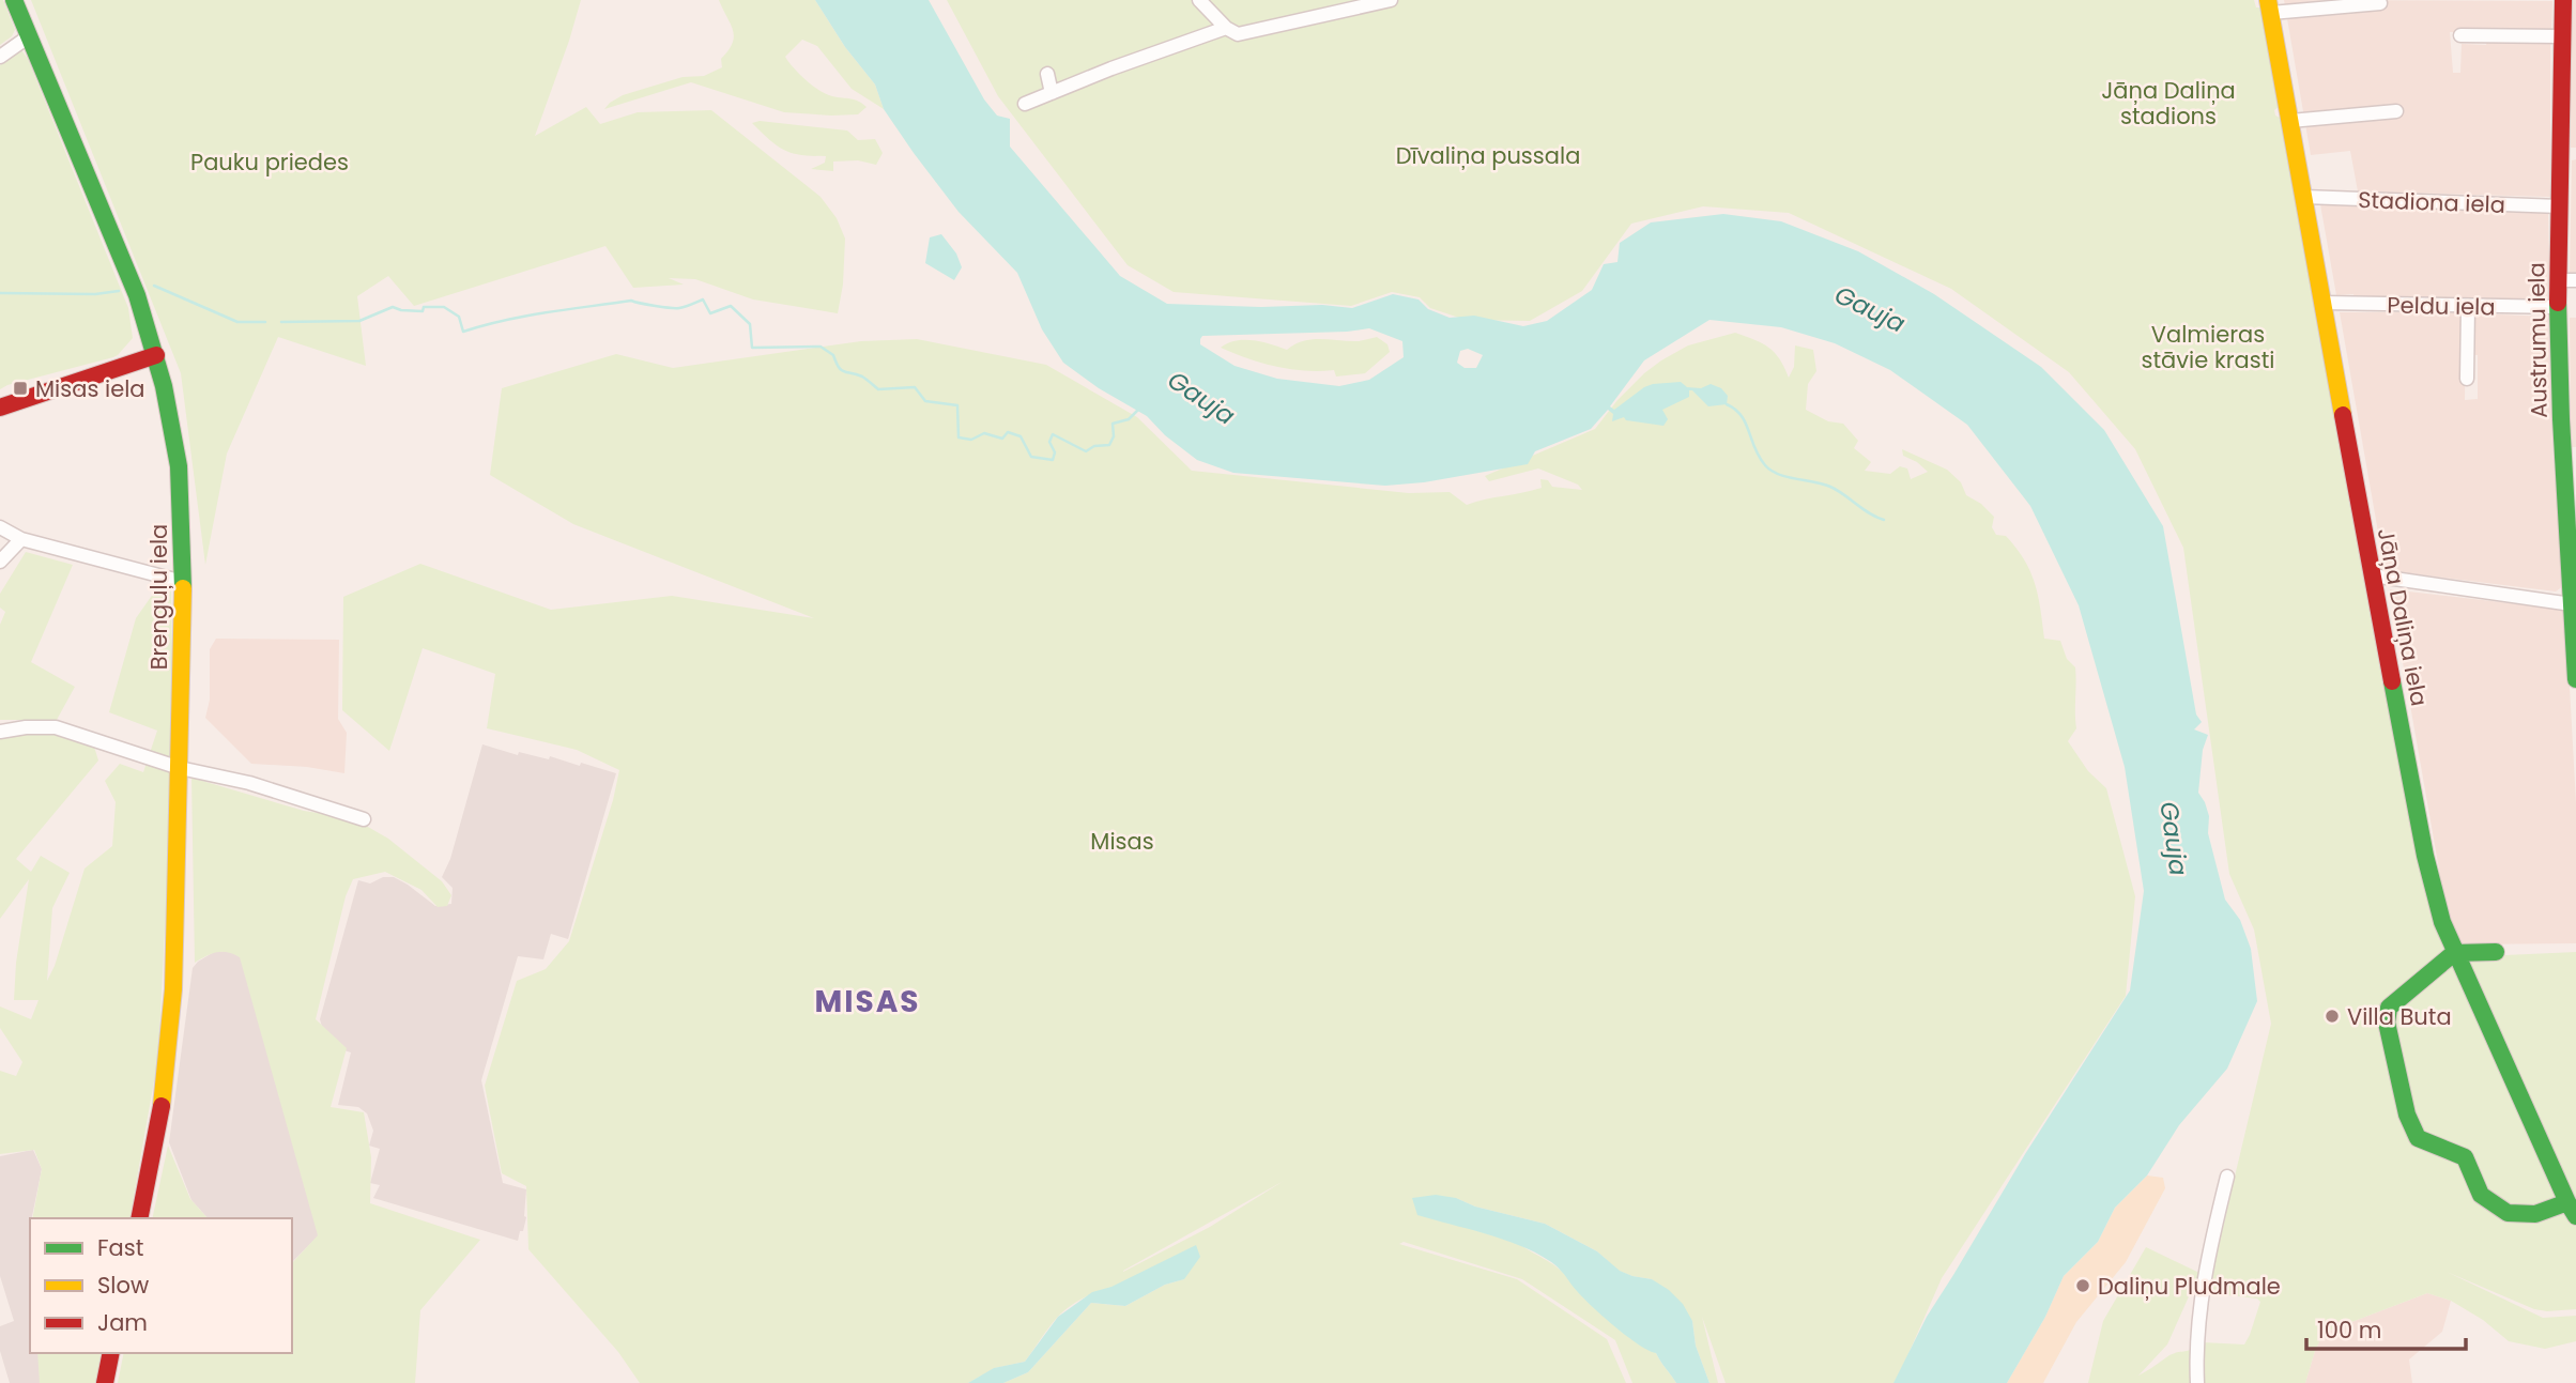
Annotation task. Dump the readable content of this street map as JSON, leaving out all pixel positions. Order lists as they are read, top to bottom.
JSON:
{
  "streets": {
    "street": [
      "Stadiona iela",
      "Peldu iela",
      "Austrumu iela",
      "Brenguļu iela",
      "Jāņa Daliņa iela"
    ]
  },
  "crossings": [
    ["Stadiona iela", "Austrumu iela"],
    ["Stadiona iela", "Jāņa Daliņa iela"],
    ["Peldu iela", "Austrumu iela"],
    ["Peldu iela", "Jāņa Daliņa iela"]
  ],
  "districts": ["MISAS"],
  "water": ["Gauja"],
  "parks": [
    "Jāņa Daliņa stadions",
    "Dīvaliņa pussala",
    "Pauku priedes",
    "Valmieras stāvie krasti",
    "Misas"
  ],
  "places": {
    "transit": ["Misas iela"],
    "other": ["Villa Buta", "Daliņu Pludmale"]
  },
  "legend": ["Fast", "Slow", "Jam"],
  "scale_bar": "100 m"
}
